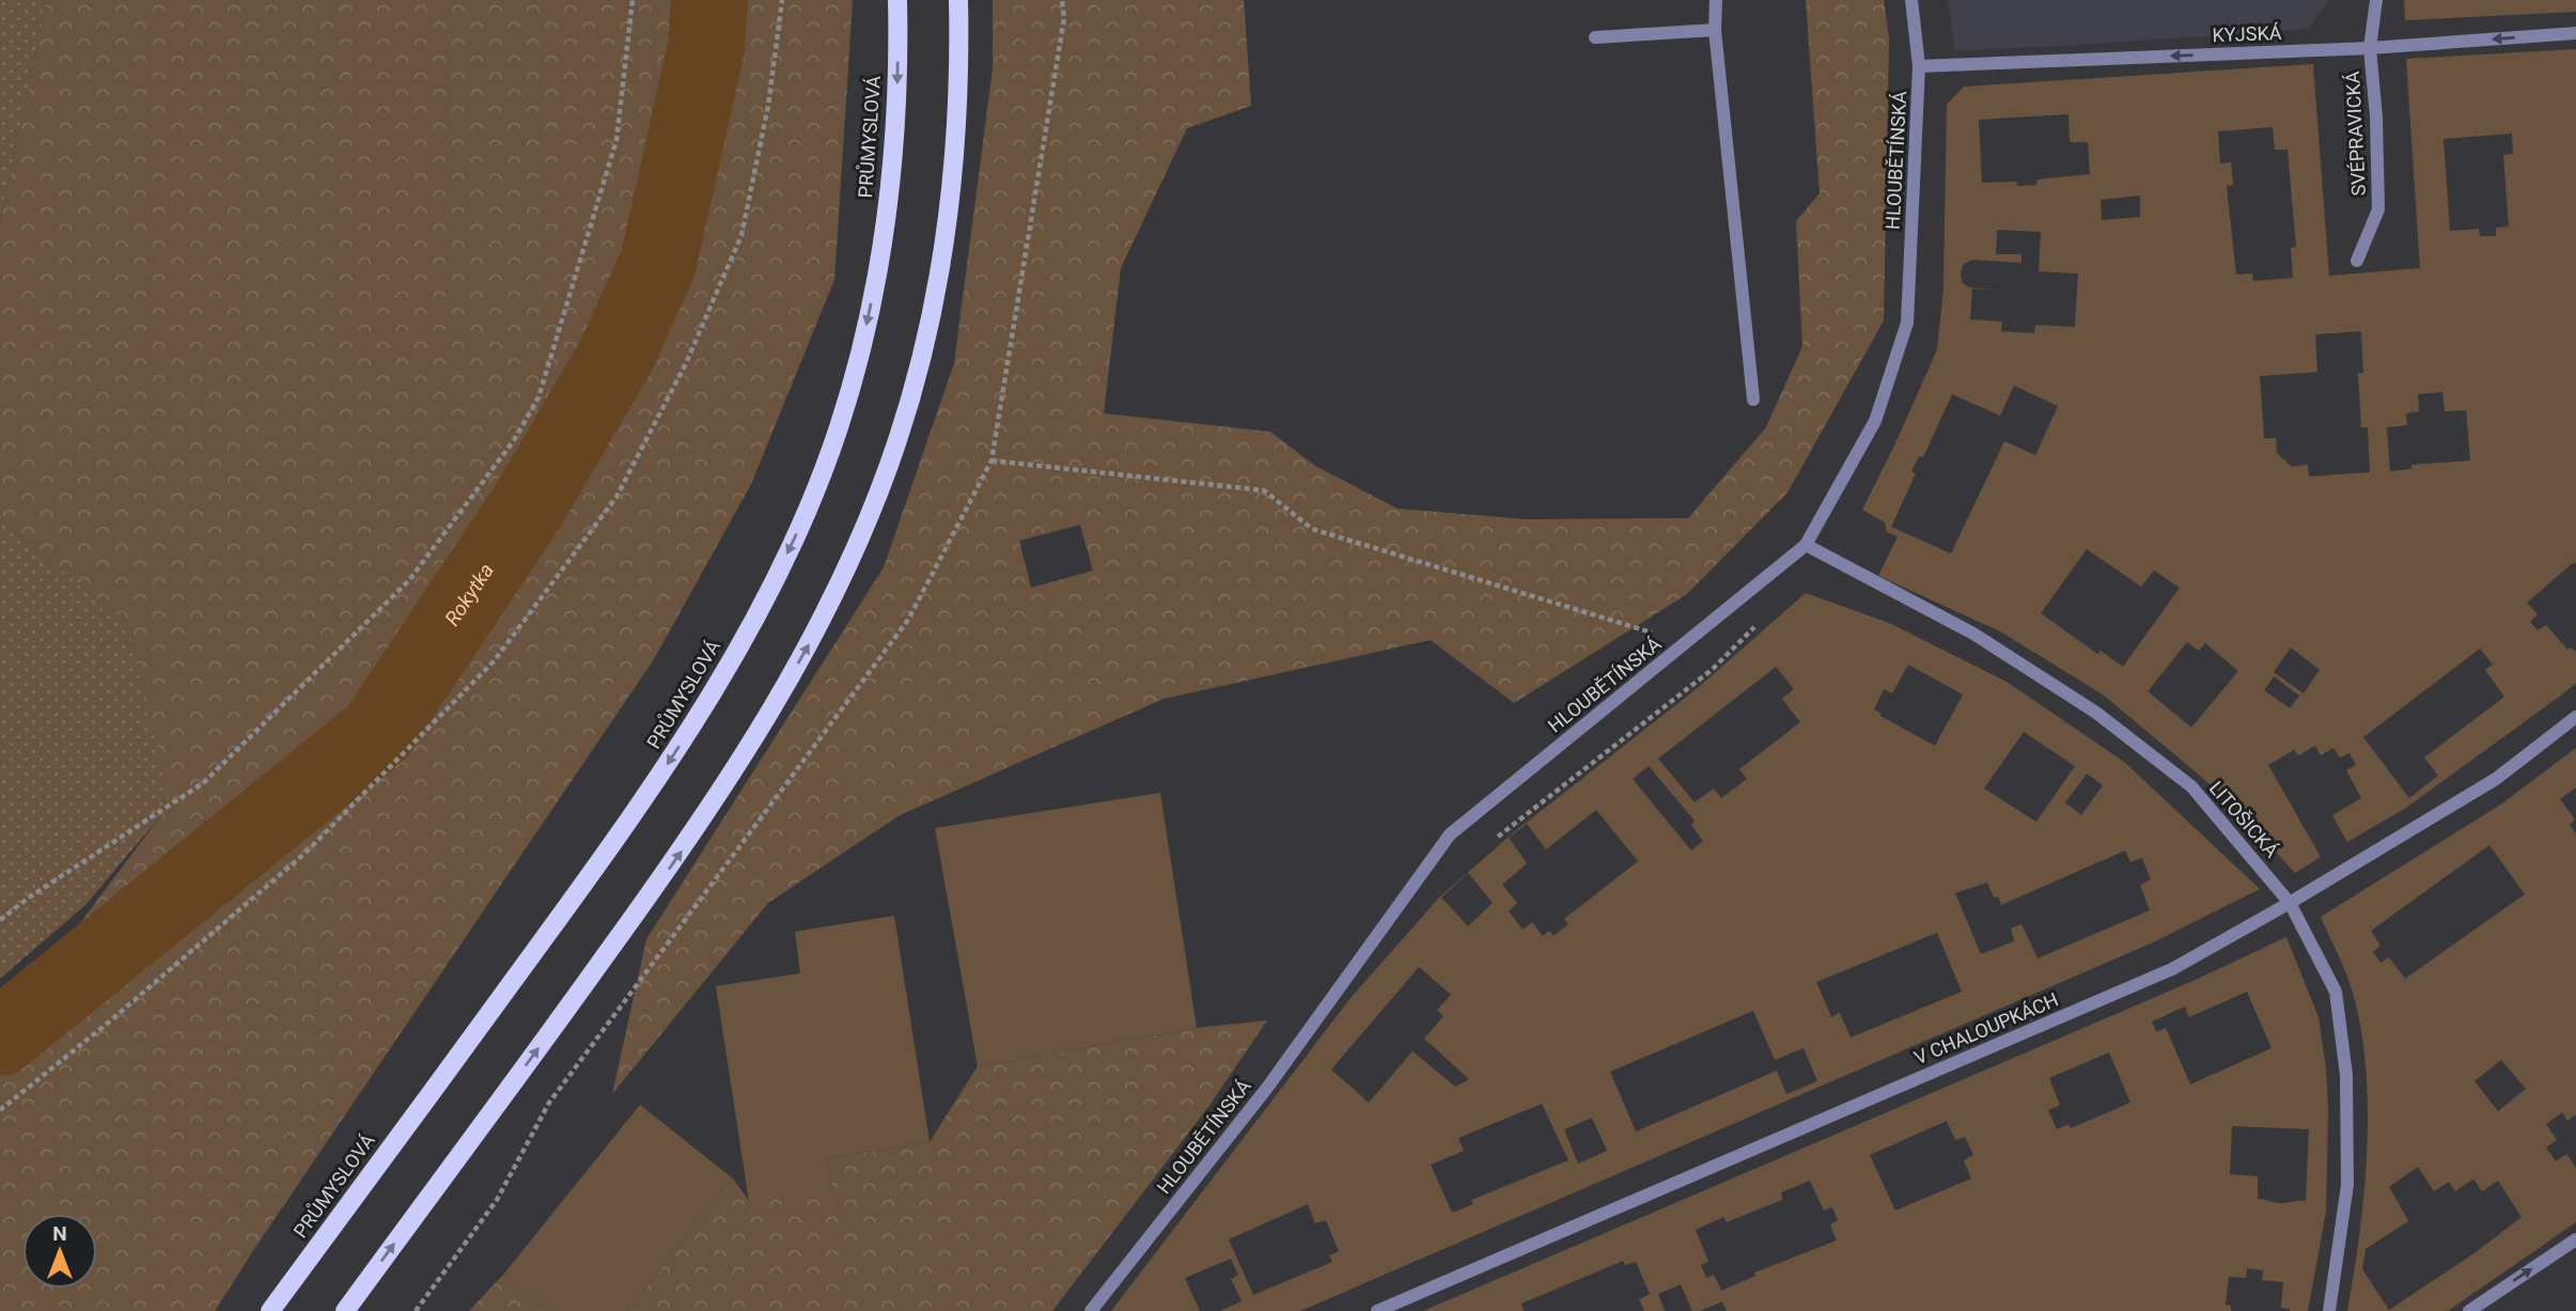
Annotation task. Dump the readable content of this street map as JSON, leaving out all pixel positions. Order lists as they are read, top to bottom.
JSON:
{
  "streets": {
    "main road": ["PRŮMYSLOVÁ"],
    "street": [
      "KYJSKÁ",
      "SVÉPRAVICKÁ",
      "HLOUBĚTÍNSKÁ",
      "LITOŠICKÁ",
      "V CHALOUPKÁCH"
    ]
  },
  "crossings": [
    ["KYJSKÁ", "SVÉPRAVICKÁ"],
    ["KYJSKÁ", "HLOUBĚTÍNSKÁ"],
    ["HLOUBĚTÍNSKÁ", "LITOŠICKÁ"],
    ["LITOŠICKÁ", "V CHALOUPKÁCH"]
  ],
  "one_way": ["KYJSKÁ"],
  "water": ["Rokytka"],
  "north": "top"
}
